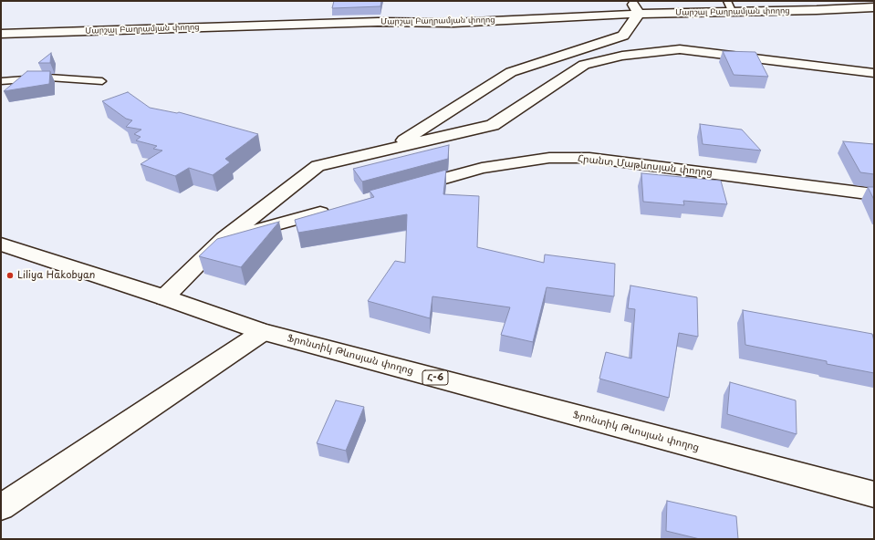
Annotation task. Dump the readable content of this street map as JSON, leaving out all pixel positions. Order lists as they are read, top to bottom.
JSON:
{
  "streets": {
    "street": [
      "Մարշալ Բաղրամյան փողոց",
      "Հրանտ Մաթևոսյան փողոց",
      "Ֆրոնտիկ Թևոսյան փողոց",
      "Հ-6"
    ]
  },
  "places": ["Liliya Hakobyan"]
}
